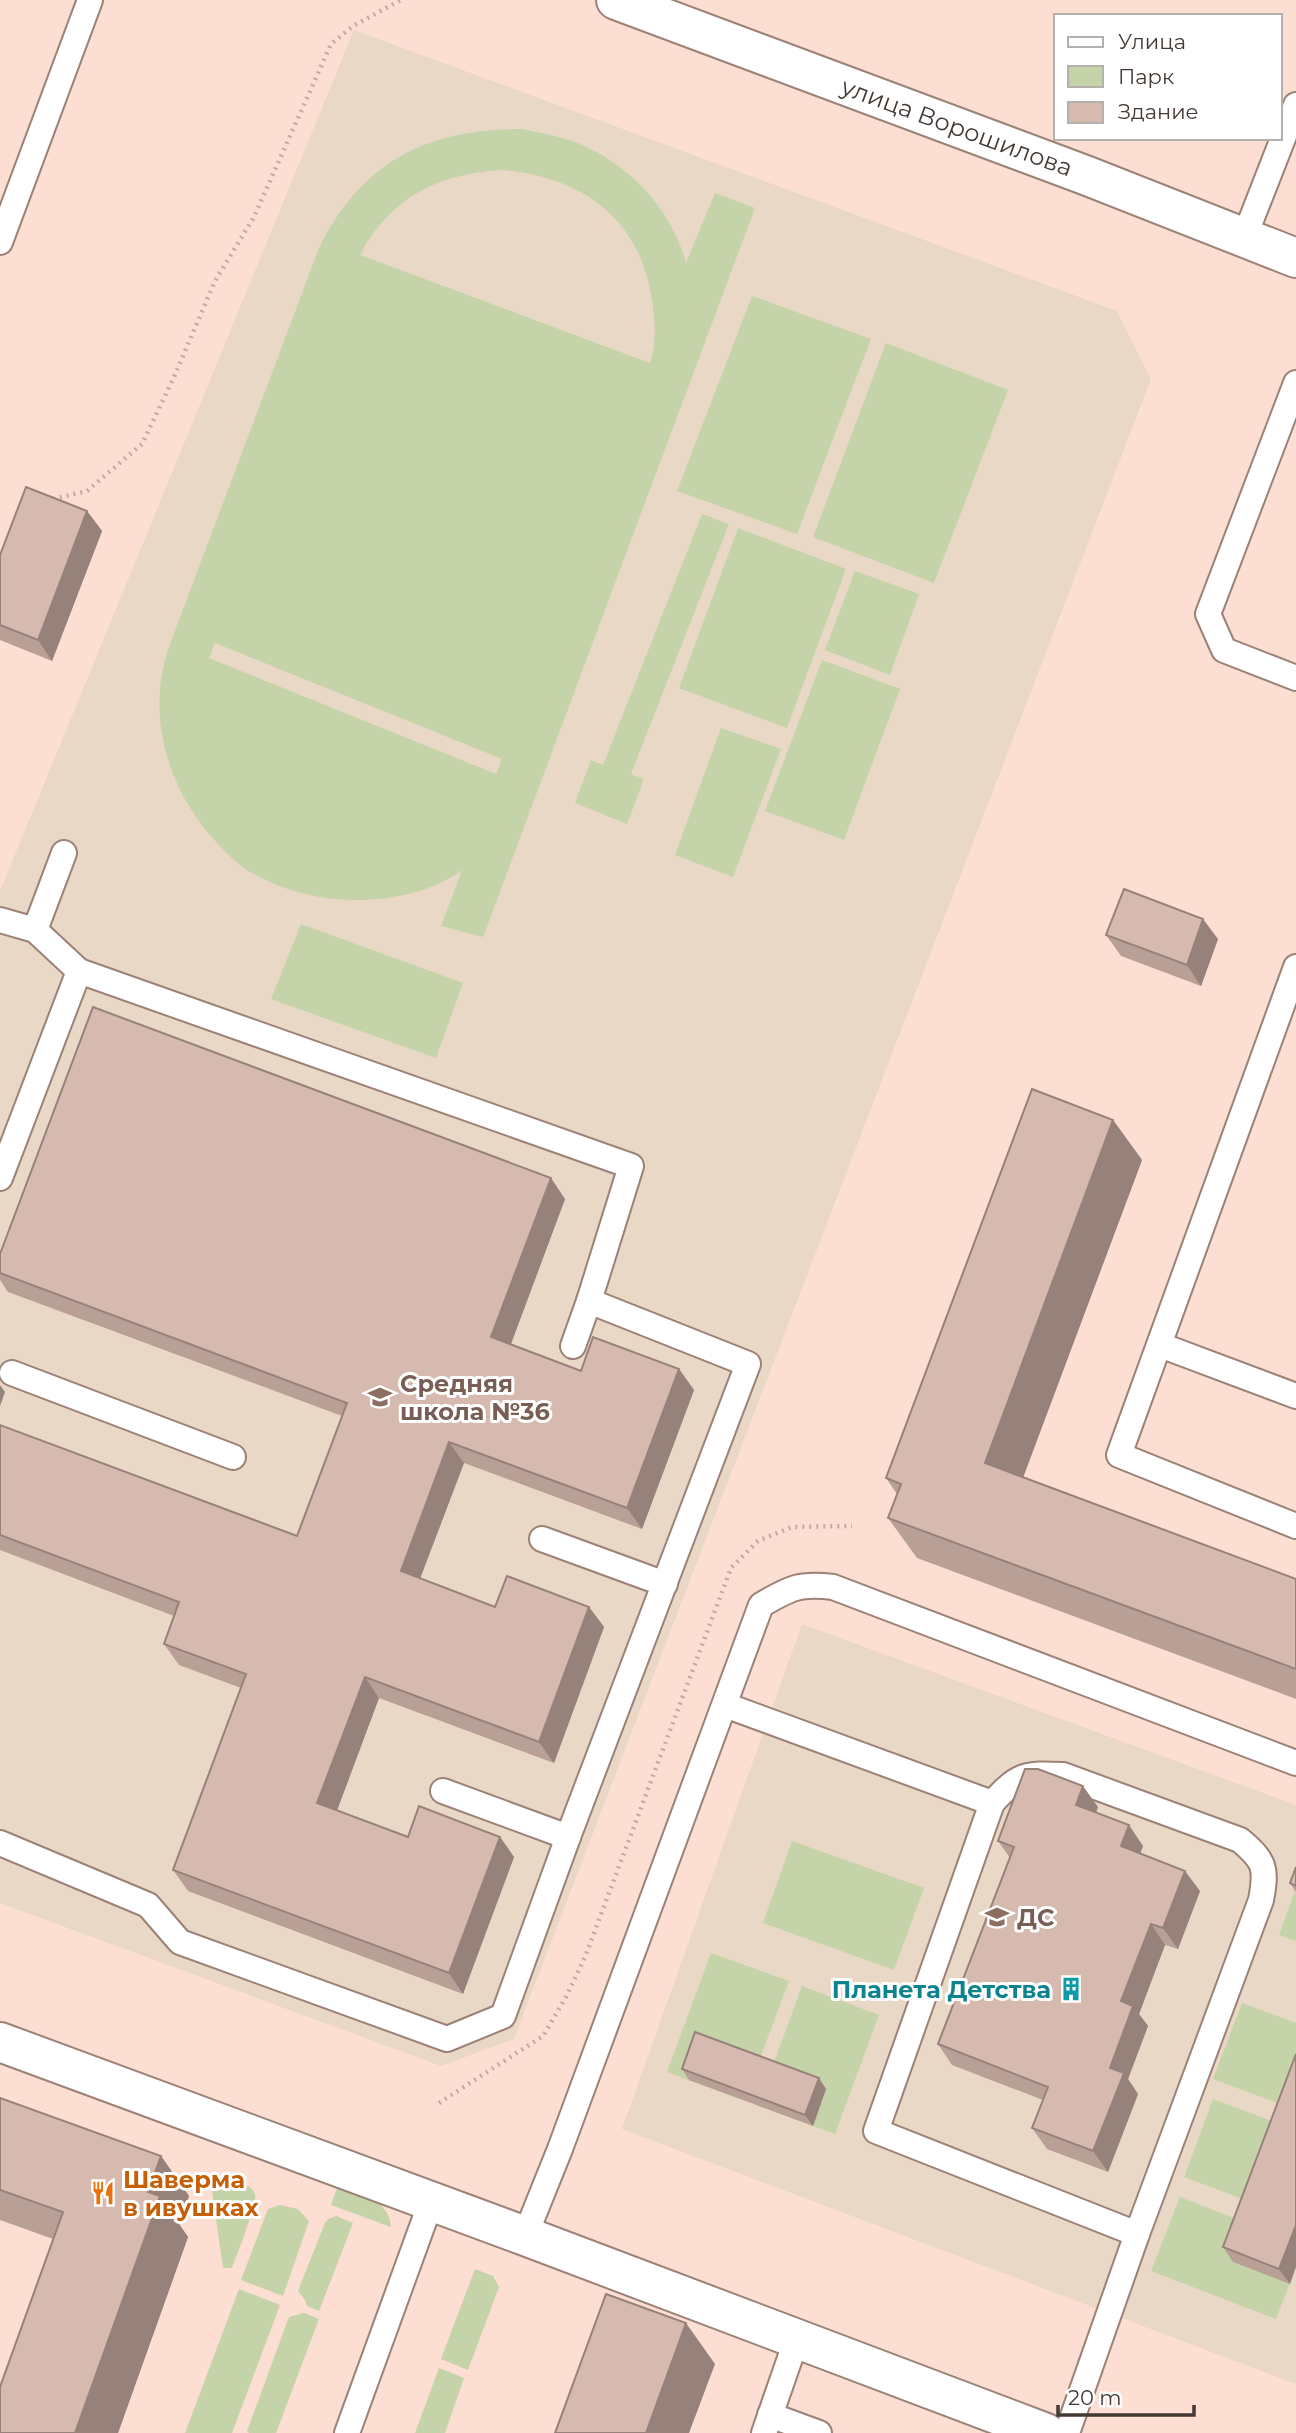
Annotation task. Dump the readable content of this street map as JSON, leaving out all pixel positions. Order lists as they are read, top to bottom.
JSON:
{
  "streets": {
    "street": ["улица Ворошилова"]
  },
  "places": {
    "school or university": ["Средняя школа №36", "ДС"],
    "building": ["Планета Детства"],
    "restaurant": ["Шаверма в ивушках"]
  },
  "legend": ["Улица", "Парк", "Здание"],
  "scale_bar": "20 m"
}
